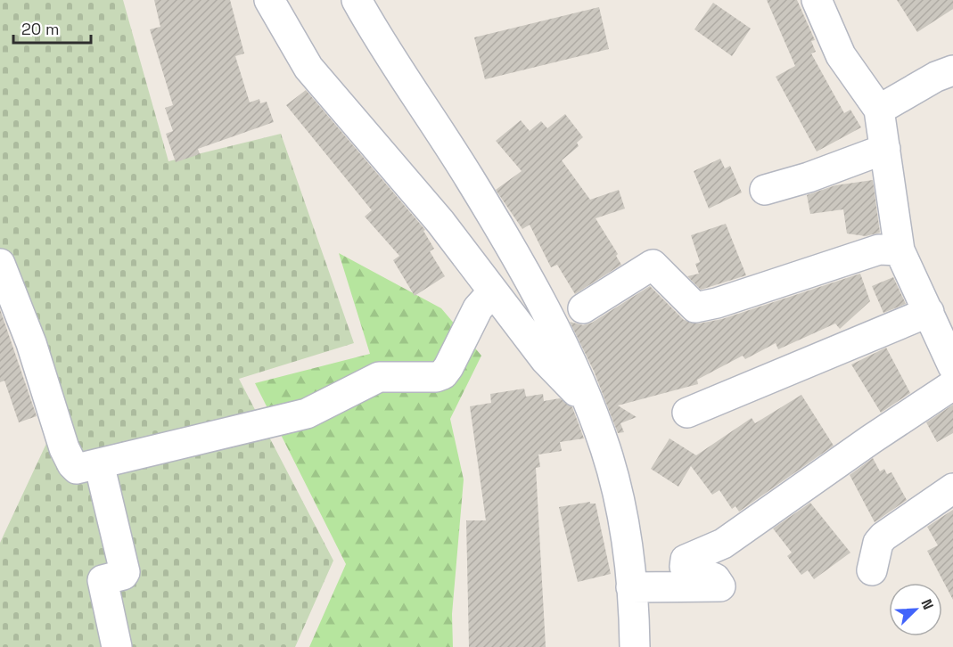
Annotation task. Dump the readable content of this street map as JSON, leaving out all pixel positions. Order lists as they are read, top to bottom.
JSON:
{
  "scale_bar": "20 m",
  "north": "top right"
}
